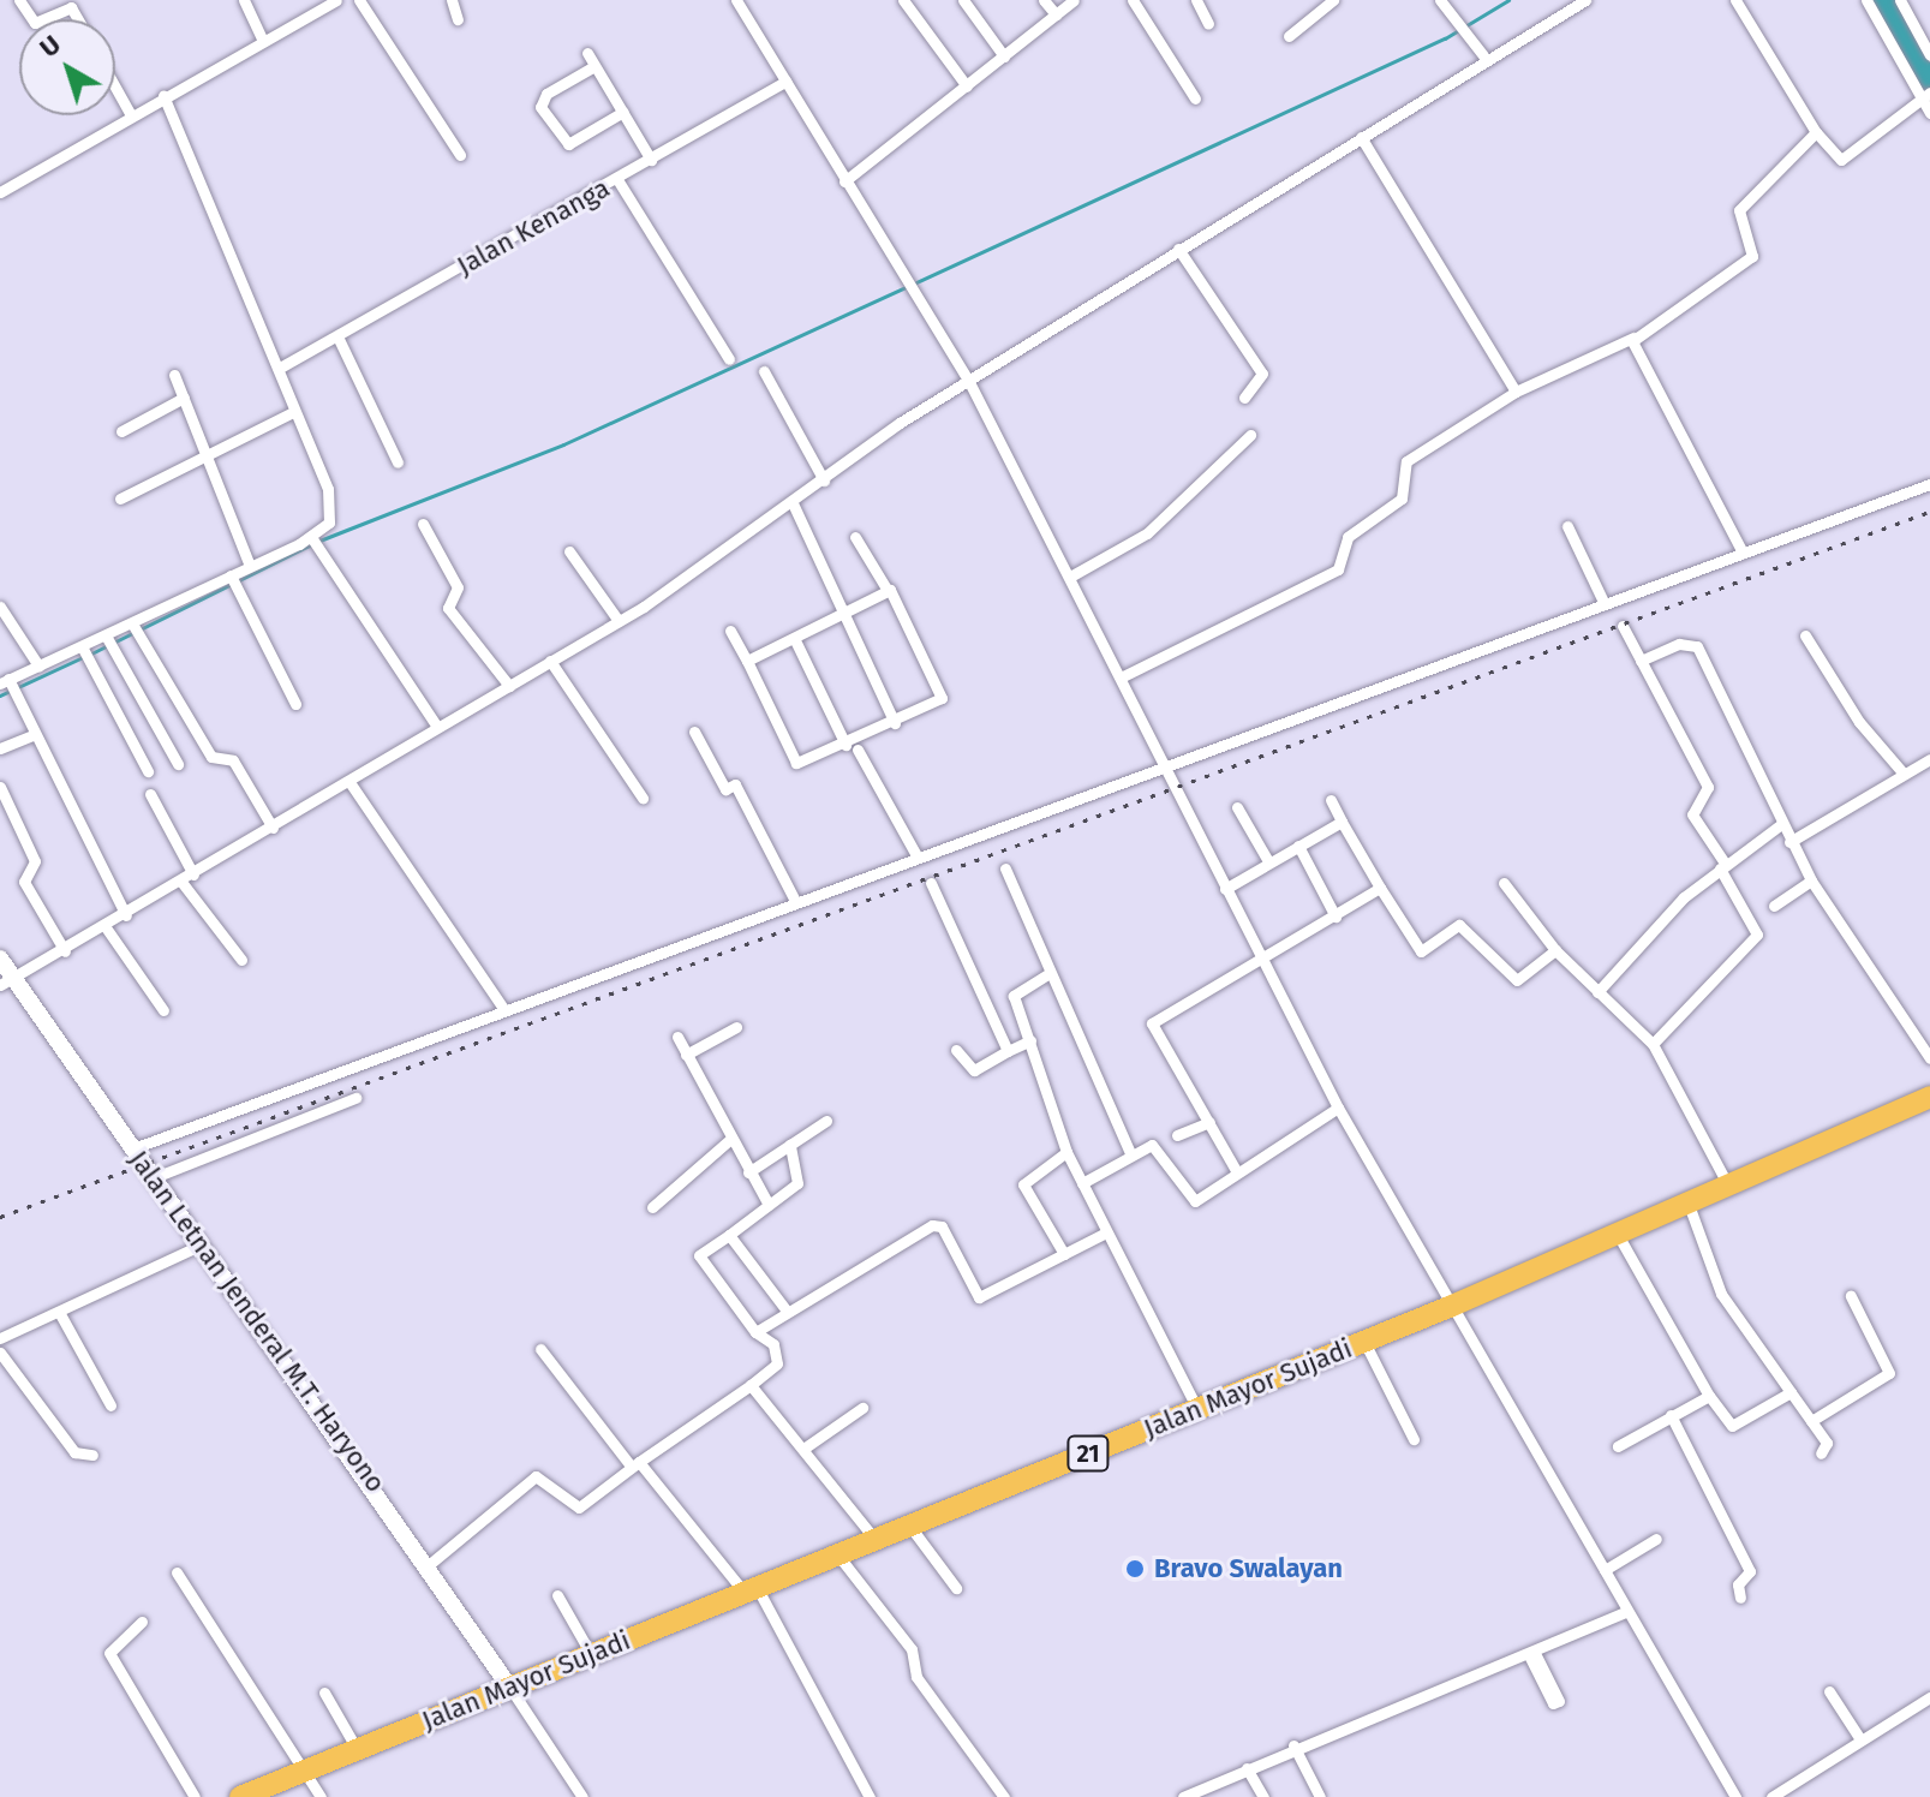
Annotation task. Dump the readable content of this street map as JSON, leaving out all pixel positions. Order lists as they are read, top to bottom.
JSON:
{
  "streets": {
    "highway": ["Jalan Mayor Sujadi", "21"],
    "main road": ["Jalan Letnan Jenderal M.T. Haryono"],
    "street": ["Jalan Kenanga"]
  },
  "crossings": [
    ["Jalan Letnan Jenderal M.T. Haryono", "Jalan Mayor Sujadi"]
  ],
  "places": ["Bravo Swalayan"],
  "north": "top left"
}
